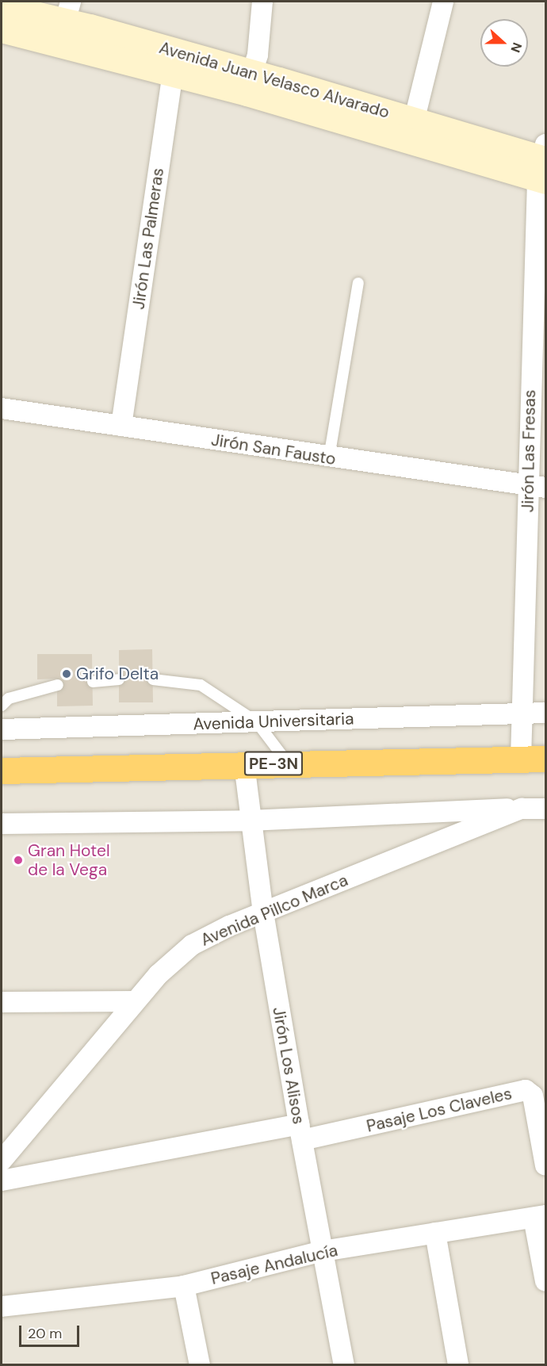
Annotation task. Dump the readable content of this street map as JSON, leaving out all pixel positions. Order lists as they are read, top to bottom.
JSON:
{
  "streets": {
    "highway": ["PE-3N"],
    "street": [
      "Avenida Juan Velasco Alvarado",
      "Jirón Las Palmeras",
      "Jirón San Fausto",
      "Jirón Las Fresas",
      "Avenida Universitaria",
      "Avenida Pillco Marca",
      "Jirón Los Alisos",
      "Pasaje Los Claveles",
      "Pasaje Andalucía"
    ]
  },
  "crossings": [
    ["Avenida Juan Velasco Alvarado", "Jirón Las Palmeras"],
    ["Avenida Juan Velasco Alvarado", "Jirón Las Fresas"],
    ["Jirón Las Palmeras", "Jirón San Fausto"],
    ["Jirón San Fausto", "Jirón Las Fresas"],
    ["Jirón Las Fresas", "Avenida Universitaria"],
    ["Jirón Las Fresas", "PE-3N"],
    ["PE-3N", "Jirón Los Alisos"],
    ["Avenida Pillco Marca", "Jirón Los Alisos"],
    ["Jirón Los Alisos", "Pasaje Los Claveles"],
    ["Jirón Los Alisos", "Pasaje Andalucía"]
  ],
  "places": ["Grifo Delta", "Gran Hotel de la Vega"],
  "scale_bar": "20 m",
  "north": "right"
}
